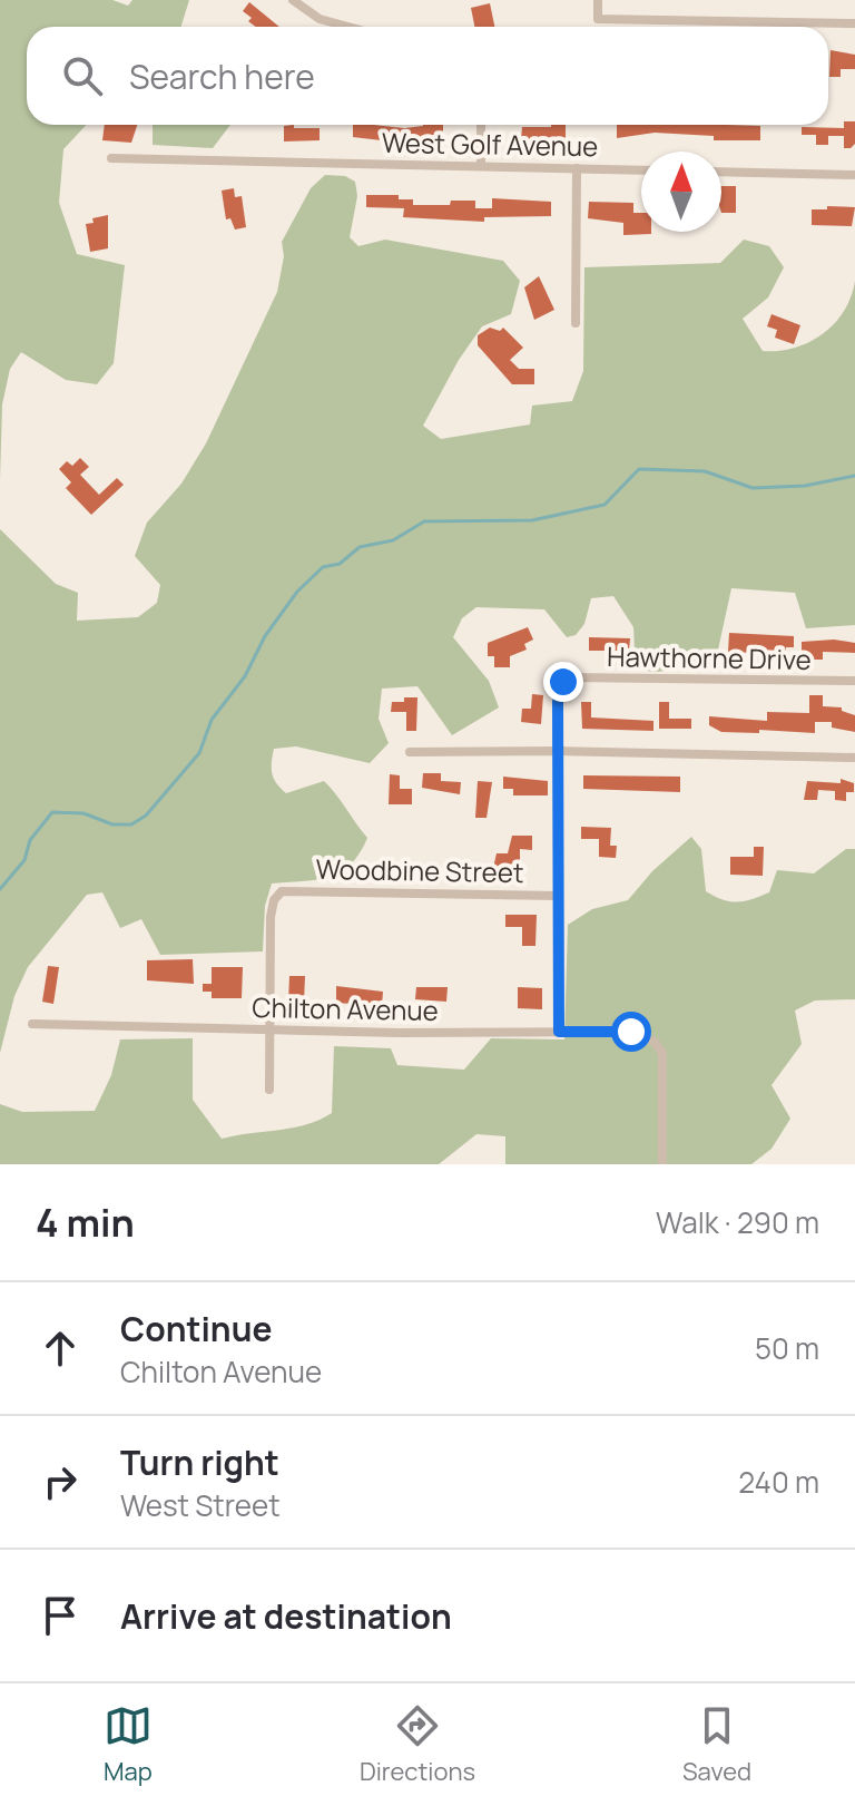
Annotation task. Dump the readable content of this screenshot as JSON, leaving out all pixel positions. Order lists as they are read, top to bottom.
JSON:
{
  "streets": {
    "street": [
      "West Golf Avenue",
      "Hawthorne Drive",
      "Woodbine Street",
      "Chilton Avenue"
    ]
  },
  "crossings": [
    ["Woodbine Street", "Chilton Avenue"]
  ],
  "north": "top",
  "page": {
    "search": "Search here",
    "heading": ["4 min", "Walk · 290 m"],
    "list": [
      ["Continue", "Chilton Avenue", "50 m"],
      ["Turn right", "West Street", "240 m"],
      "Arrive at destination"
    ],
    "nav": ["Map", "Directions", "Saved"]
  }
}
